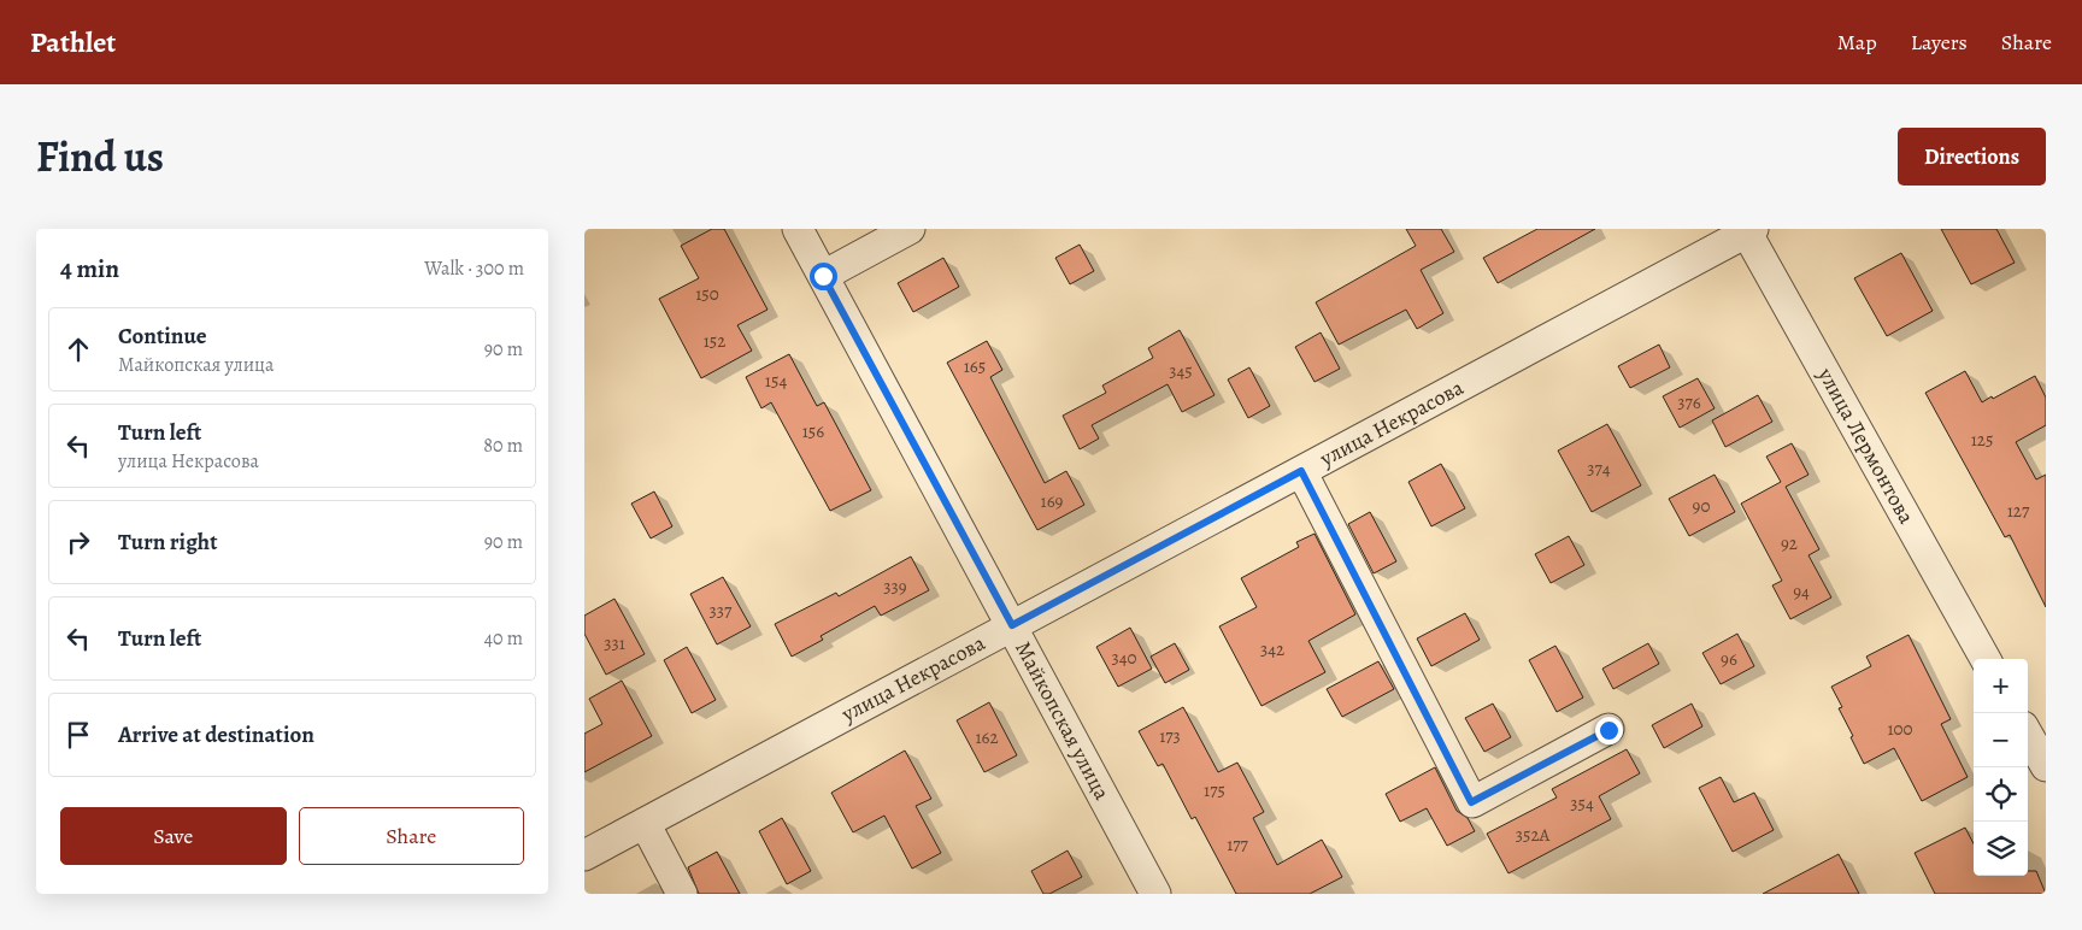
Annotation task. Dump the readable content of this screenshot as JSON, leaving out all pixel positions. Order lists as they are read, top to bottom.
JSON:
{
  "streets": {
    "street": ["улица Некрасова", "улица Лермонтова", "Майкопская улица"]
  },
  "crossings": [
    ["улица Некрасова", "улица Лермонтова"],
    ["улица Некрасова", "Майкопская улица"]
  ],
  "house_numbers": [
    "150",
    "152",
    "165",
    "345",
    "154",
    "376",
    "156",
    "125",
    "374",
    "169",
    "90",
    "127",
    "92",
    "339",
    "94",
    "337",
    "331",
    "342",
    "340",
    "96",
    "100",
    "173",
    "162",
    "175",
    "354",
    "352А",
    "177"
  ],
  "page": {
    "header": "Pathlet",
    "nav": ["Map", "Layers", "Share"],
    "title": "Find us",
    "buttons": [
      "Directions",
      ["Save", "Share"]
    ],
    "heading": ["4 min", "Walk · 300 m"],
    "list": [
      ["Continue", "Майкопская улица", "90 m"],
      ["Turn left", "улица Некрасова", "80 m"],
      ["Turn right", "90 m"],
      ["Turn left", "40 m"],
      "Arrive at destination"
    ],
    "map_buttons": ["+", "−"]
  }
}
